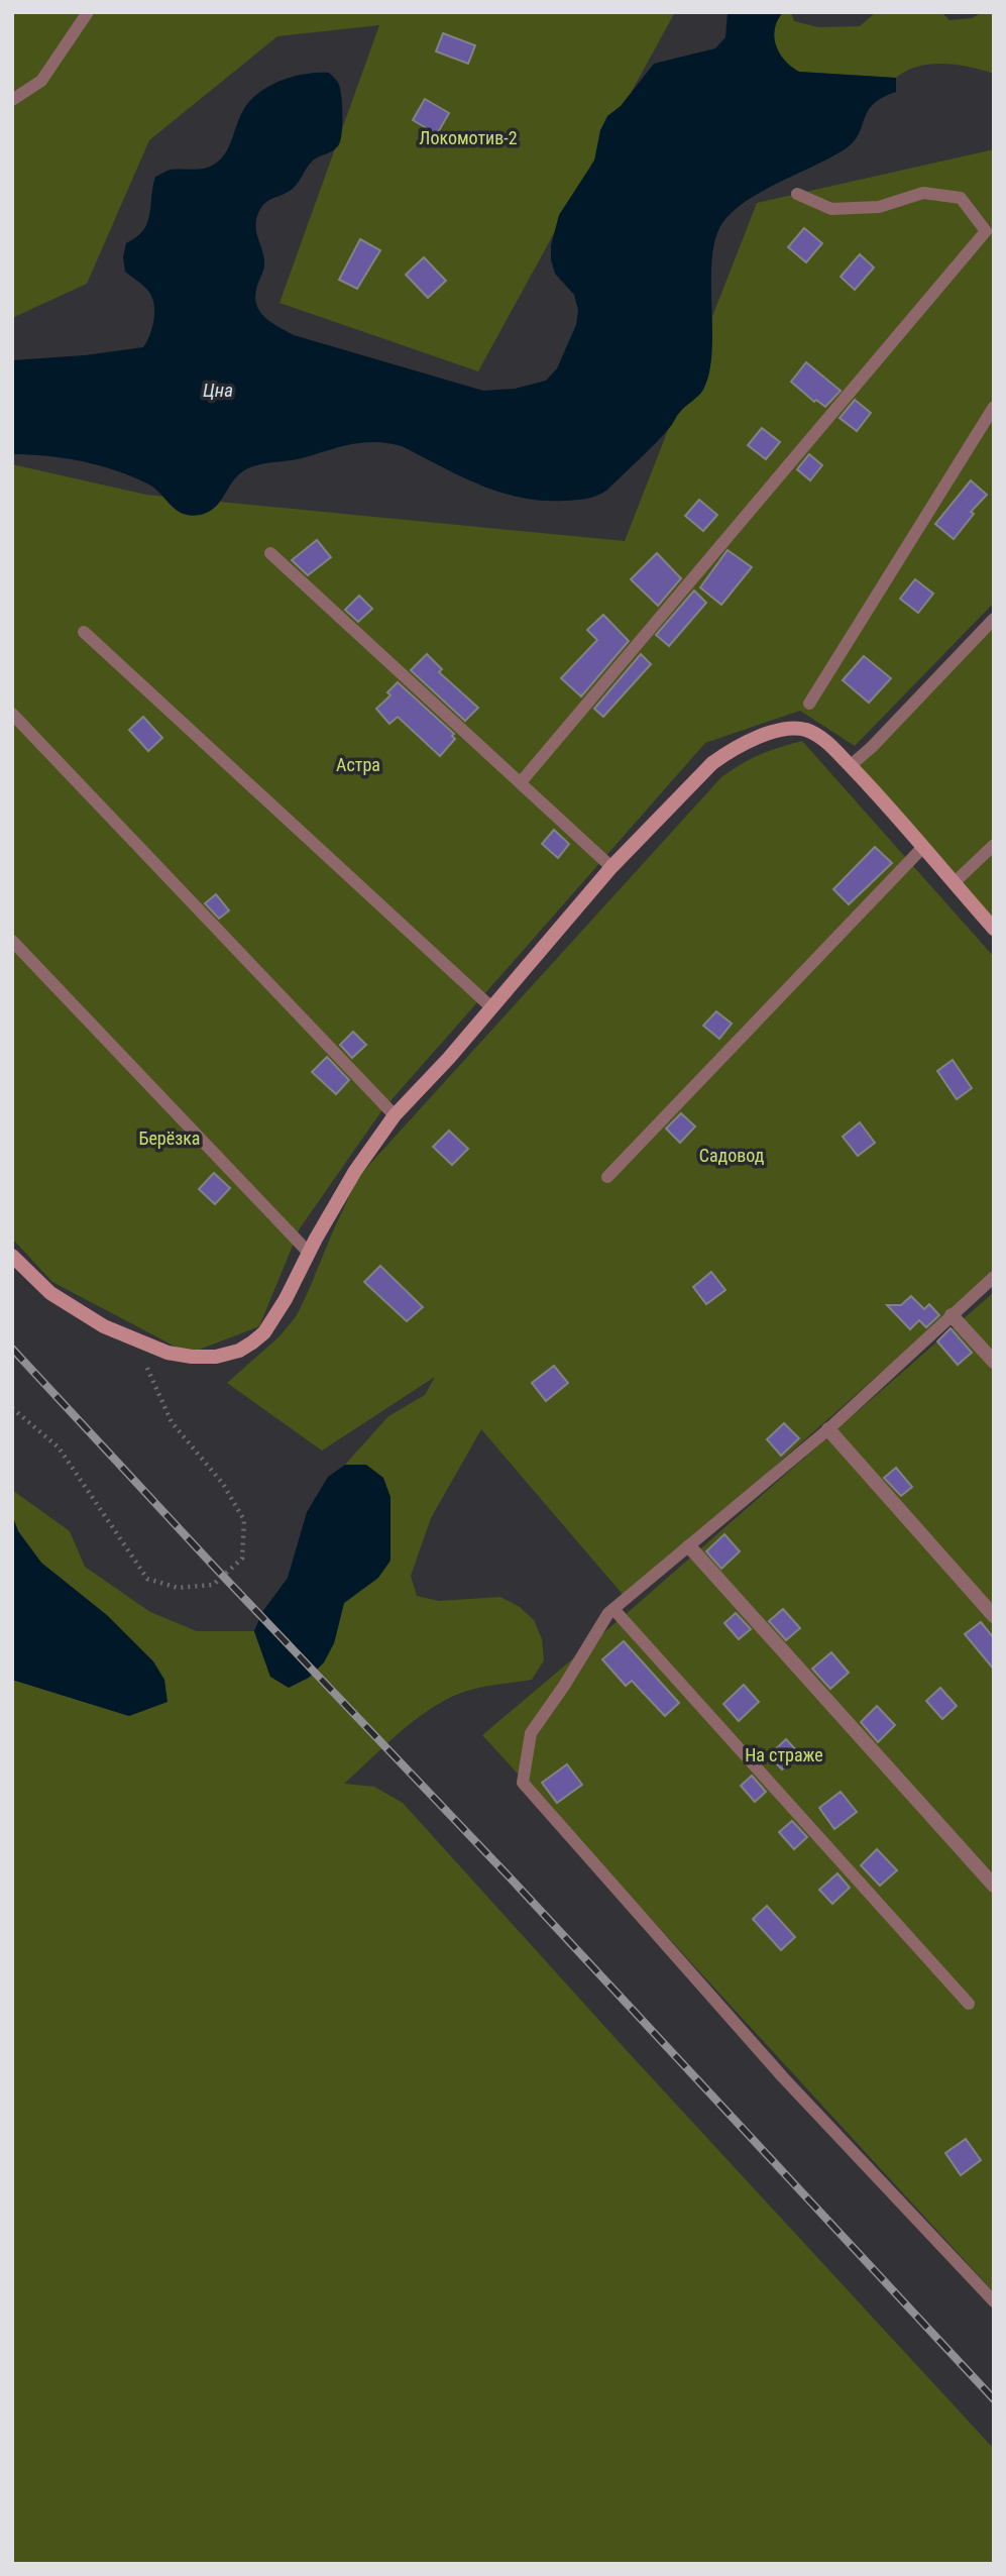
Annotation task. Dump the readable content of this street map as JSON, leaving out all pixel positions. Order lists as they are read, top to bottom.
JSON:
{
  "water": ["Цна"],
  "parks": [
    "Локомотив-2",
    "Астра",
    "Берёзка",
    "Садовод",
    "На страже"
  ]
}
